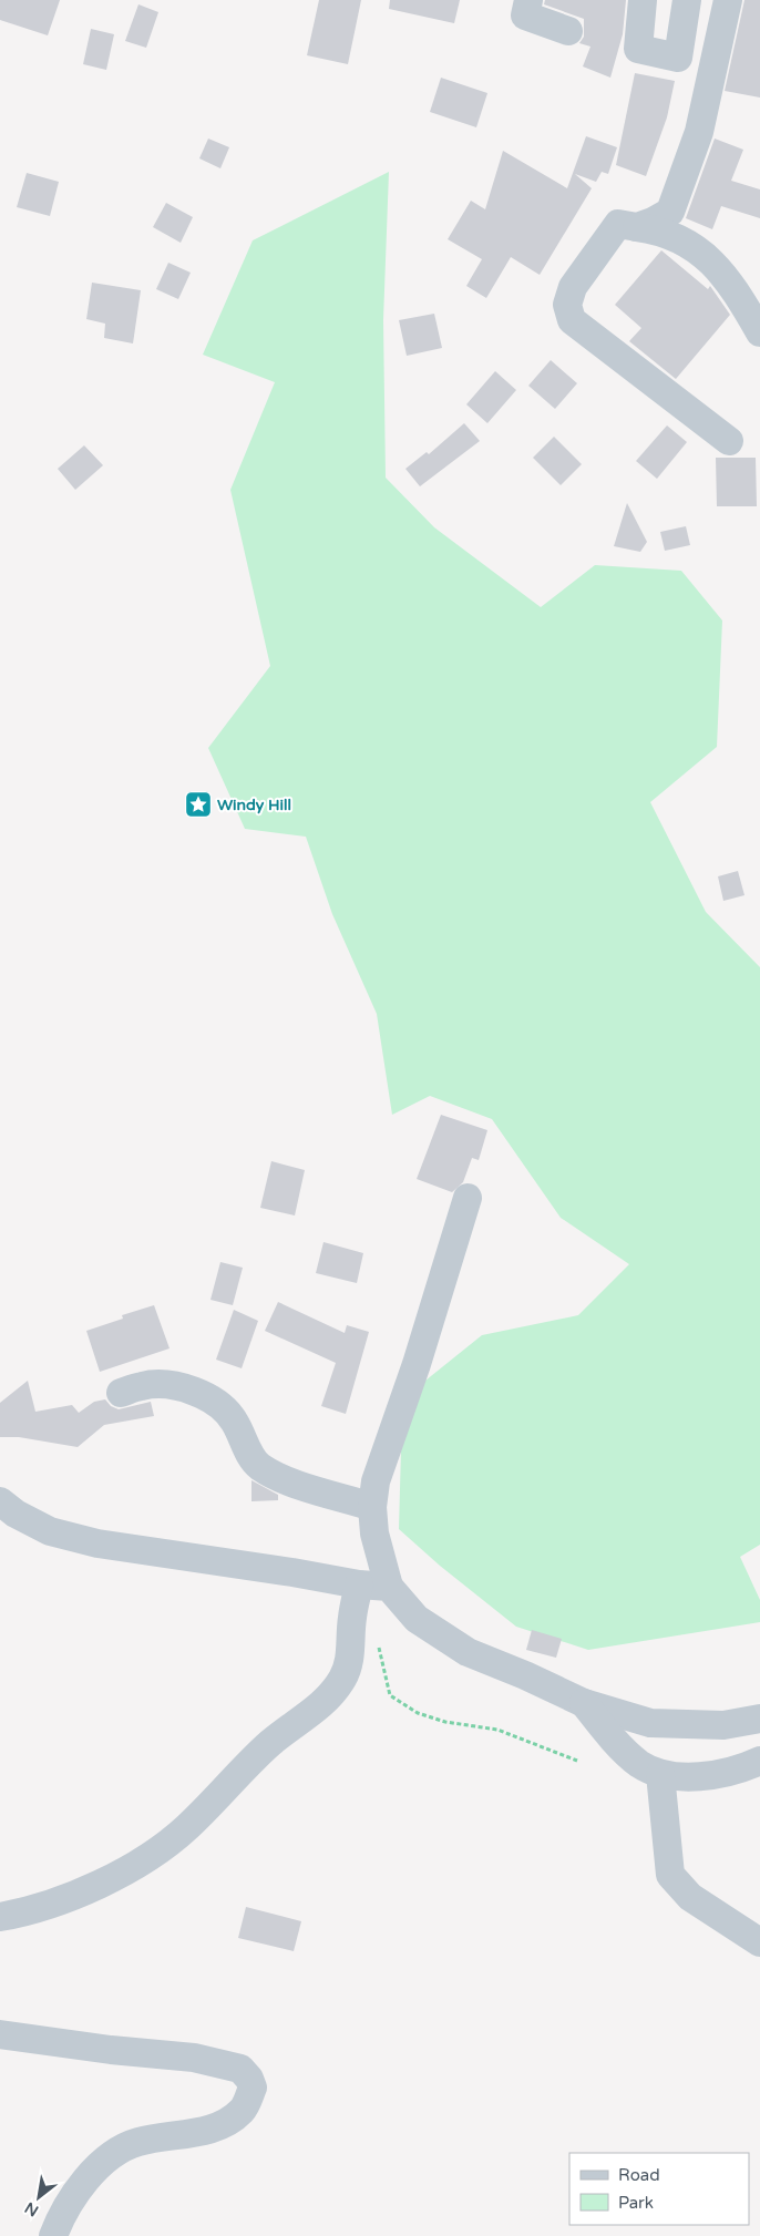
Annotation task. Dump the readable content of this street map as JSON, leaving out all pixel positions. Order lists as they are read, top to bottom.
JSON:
{
  "places": {
    "place": ["Windy Hill"]
  },
  "legend": ["Road", "Park"],
  "north": "bottom left"
}
